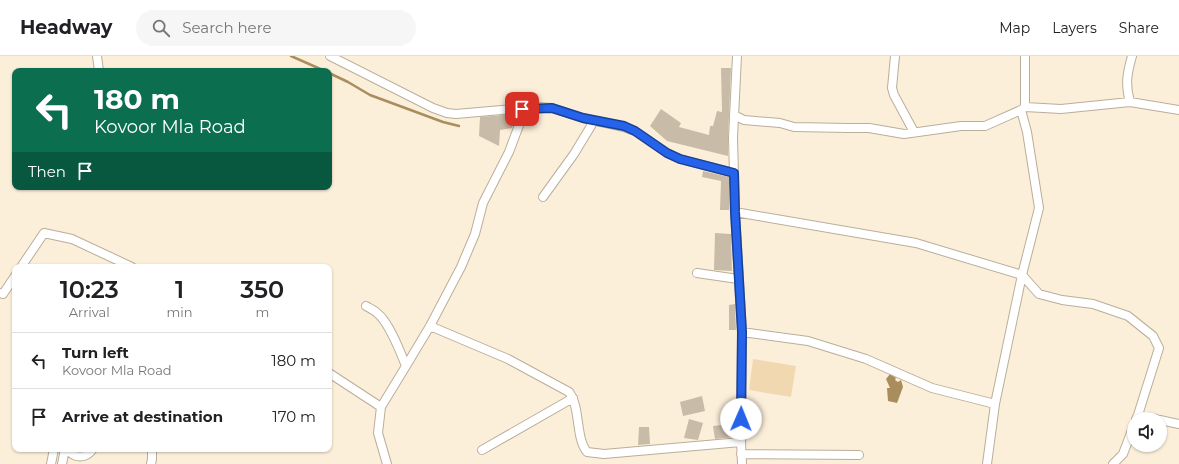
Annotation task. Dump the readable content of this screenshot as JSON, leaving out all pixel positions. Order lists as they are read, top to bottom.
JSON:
{
  "page": {
    "header": "Headway",
    "search": "Search here",
    "nav": ["Map", "Layers", "Share"],
    "turn": ["180 m", "Kovoor Mla Road"],
    "then": "Then",
    "eta": [
      "10:23",
      "Arrival",
      "1",
      "min",
      "350",
      "m"
    ],
    "list": [
      {
        "name": "Turn left",
        "note": "Kovoor Mla Road",
        "value": "180 m"
      },
      {
        "name": "Arrive at destination",
        "value": "170 m"
      }
    ]
  }
}
